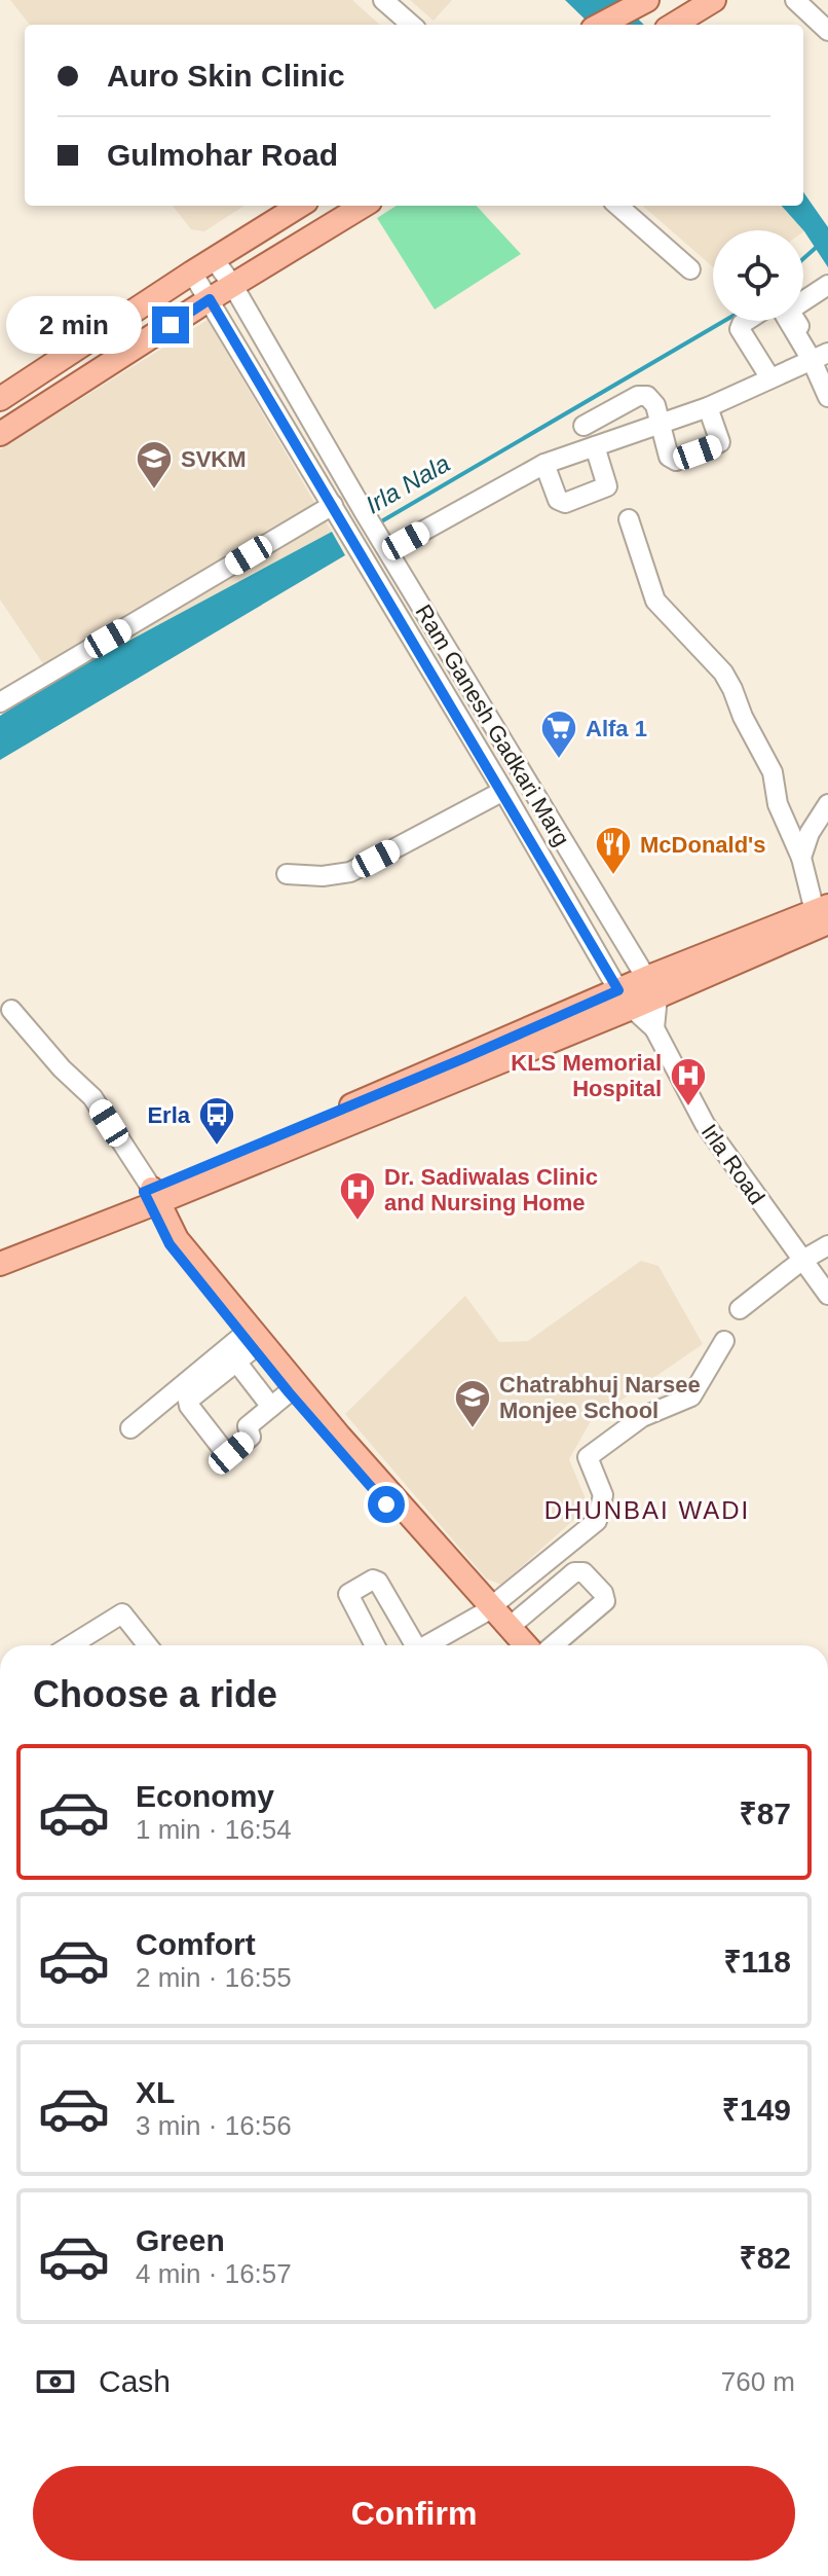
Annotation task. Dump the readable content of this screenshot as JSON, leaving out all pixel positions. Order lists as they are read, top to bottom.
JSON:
{
  "streets": {
    "street": ["Ram Ganesh Gadkari Marg", "Irla Road"]
  },
  "crossings": [
    ["Ram Ganesh Gadkari Marg", "Irla Road"]
  ],
  "districts": ["DHUNBAI WADI"],
  "water": ["Irla Nala"],
  "places": {
    "school or university": ["SVKM", "Chatrabhuj Narsee Monjee School"],
    "supermarket": ["Alfa 1"],
    "restaurant": ["McDonald's"],
    "hospital": ["KLS Memorial Hospital", "Dr. Sadiwalas Clinic and Nursing Home"],
    "bus stop": ["Erla"]
  },
  "page": {
    "banner": ["Auro Skin Clinic", "Gulmohar Road"],
    "bubble": "2 min",
    "heading": "Choose a ride",
    "list": [
      {
        "name": "Economy",
        "note": "1 min · 16:54",
        "value": "₹87"
      },
      {
        "name": "Comfort",
        "note": "2 min · 16:55",
        "value": "₹118"
      },
      {
        "name": "XL",
        "note": "3 min · 16:56",
        "value": "₹149"
      },
      {
        "name": "Green",
        "note": "4 min · 16:57",
        "value": "₹82"
      }
    ],
    "pay": ["Cash", "760 m"],
    "buttons": "Confirm"
  }
}
